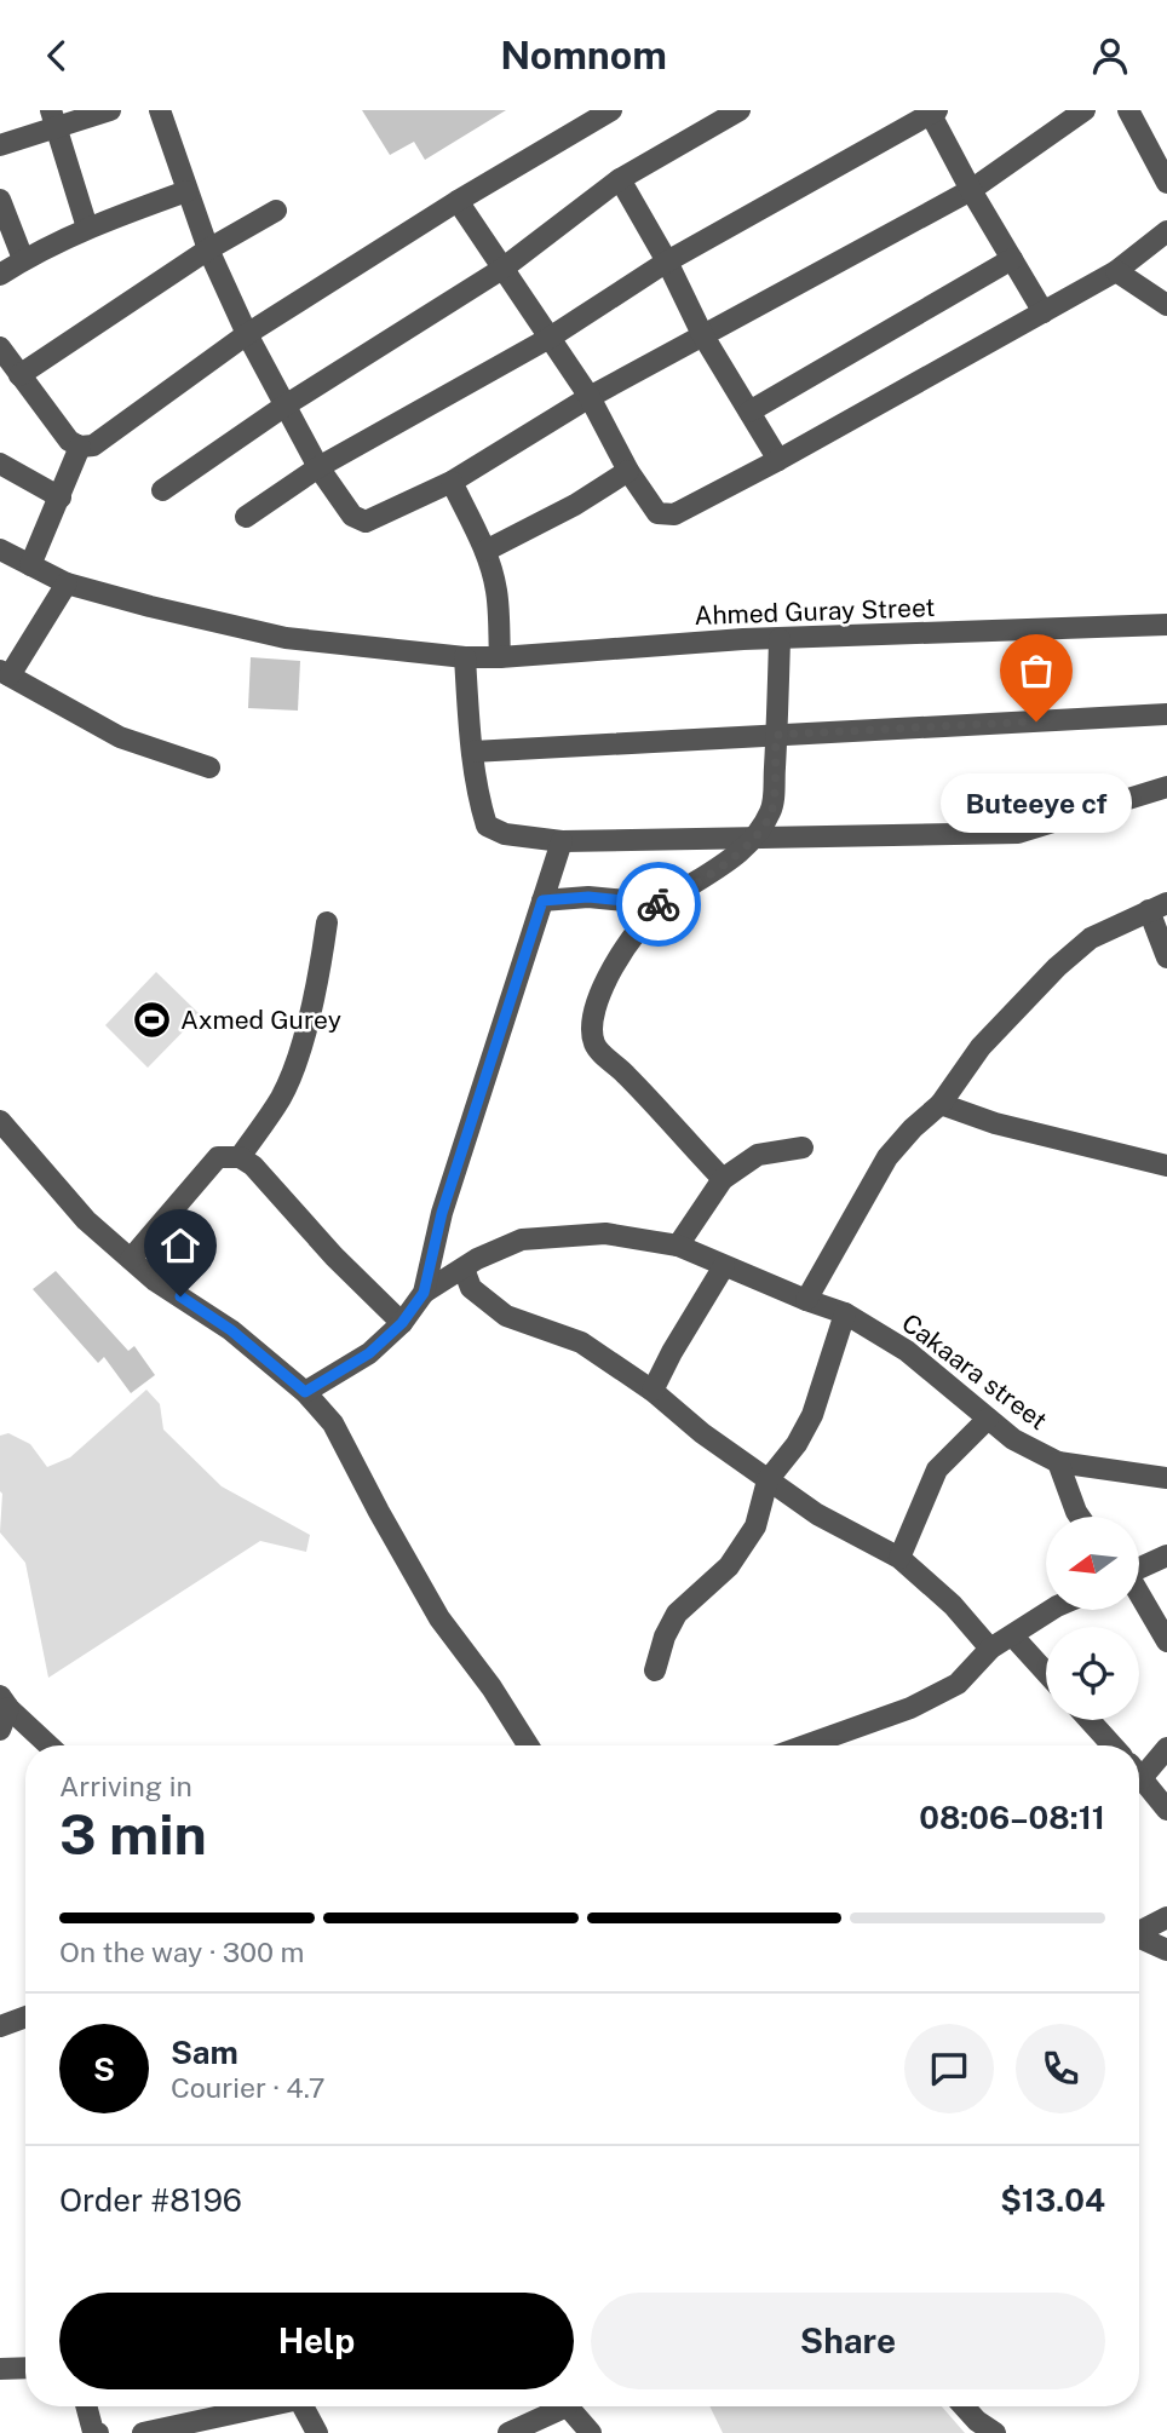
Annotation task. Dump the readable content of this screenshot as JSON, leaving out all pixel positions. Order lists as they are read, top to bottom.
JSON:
{
  "streets": {
    "street": ["Ahmed Guray Street", "Cakaara street"]
  },
  "places": {
    "other": ["Buteeye cf"],
    "sports": ["Axmed Gurey"]
  },
  "north": "left",
  "page": {
    "header": "Nomnom",
    "bubble": "Buteeye cf",
    "heading": ["3 min", "Arriving in", "08:06–08:11"],
    "panel": [
      "Sam",
      "Courier · 4.7",
      "Order #8196",
      "$13.04"
    ],
    "bar": "On the way · 300 m",
    "round": "S",
    "buttons": ["Help", "Share"]
  }
}
